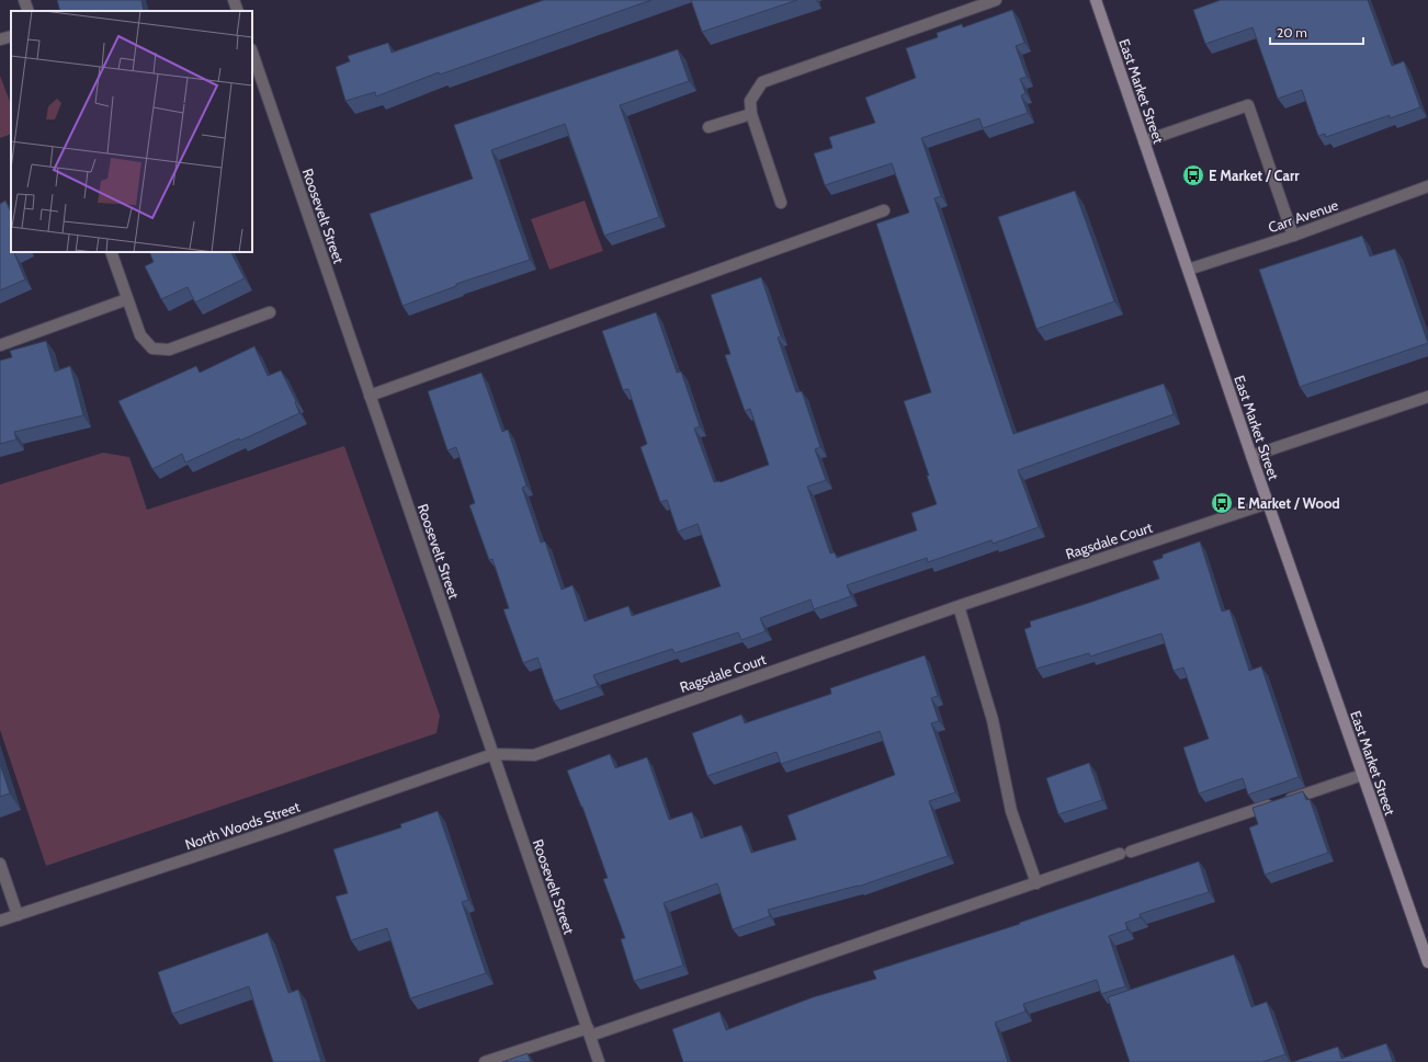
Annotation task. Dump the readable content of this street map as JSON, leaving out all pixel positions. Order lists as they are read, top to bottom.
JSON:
{
  "streets": {
    "main road": ["East Market Street"],
    "street": [
      "Roosevelt Street",
      "Carr Avenue",
      "Ragsdale Court",
      "North Woods Street"
    ]
  },
  "crossings": [
    ["East Market Street", "Carr Avenue"],
    ["East Market Street", "Ragsdale Court"],
    ["Roosevelt Street", "Ragsdale Court"],
    ["Roosevelt Street", "North Woods Street"],
    ["Ragsdale Court", "North Woods Street"]
  ],
  "places": {
    "bus stop": ["E Market / Carr", "E Market / Wood"]
  },
  "scale_bar": "20 m"
}
